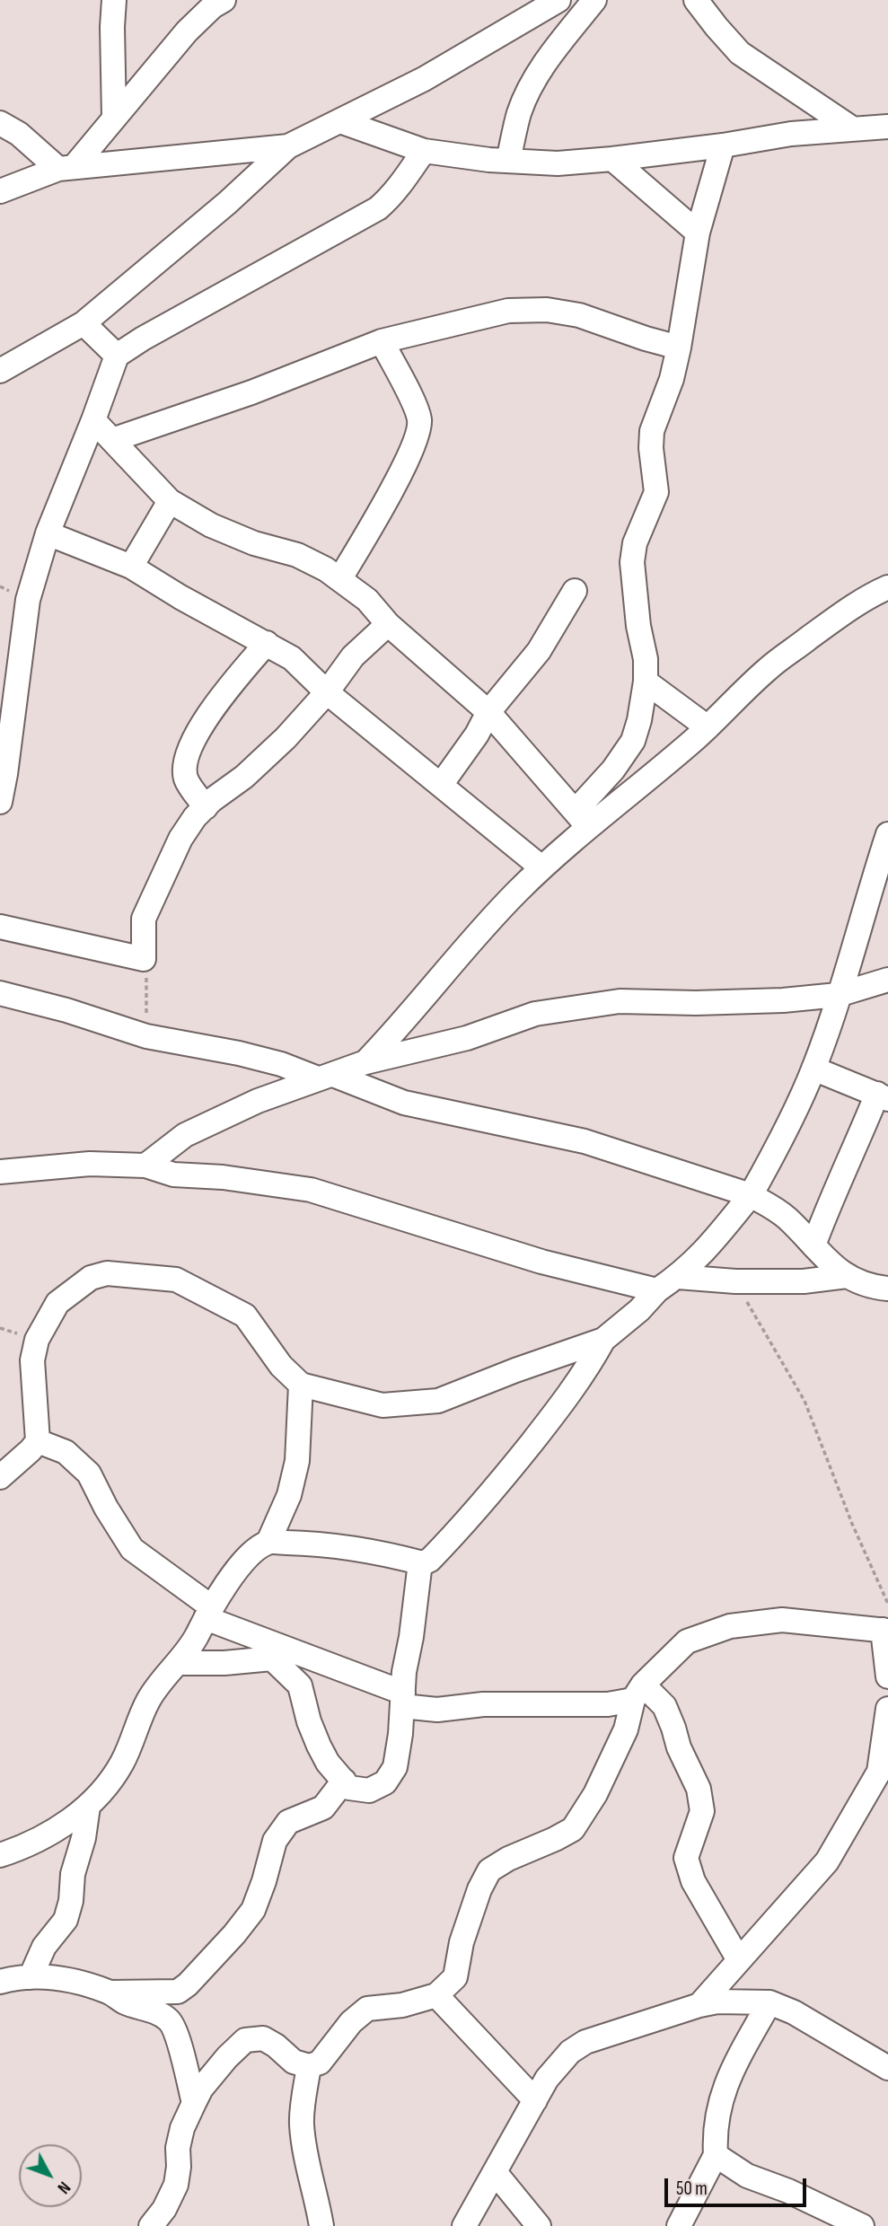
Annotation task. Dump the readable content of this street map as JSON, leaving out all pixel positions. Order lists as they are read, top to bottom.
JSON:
{
  "scale_bar": "50 m",
  "north": "bottom right"
}
